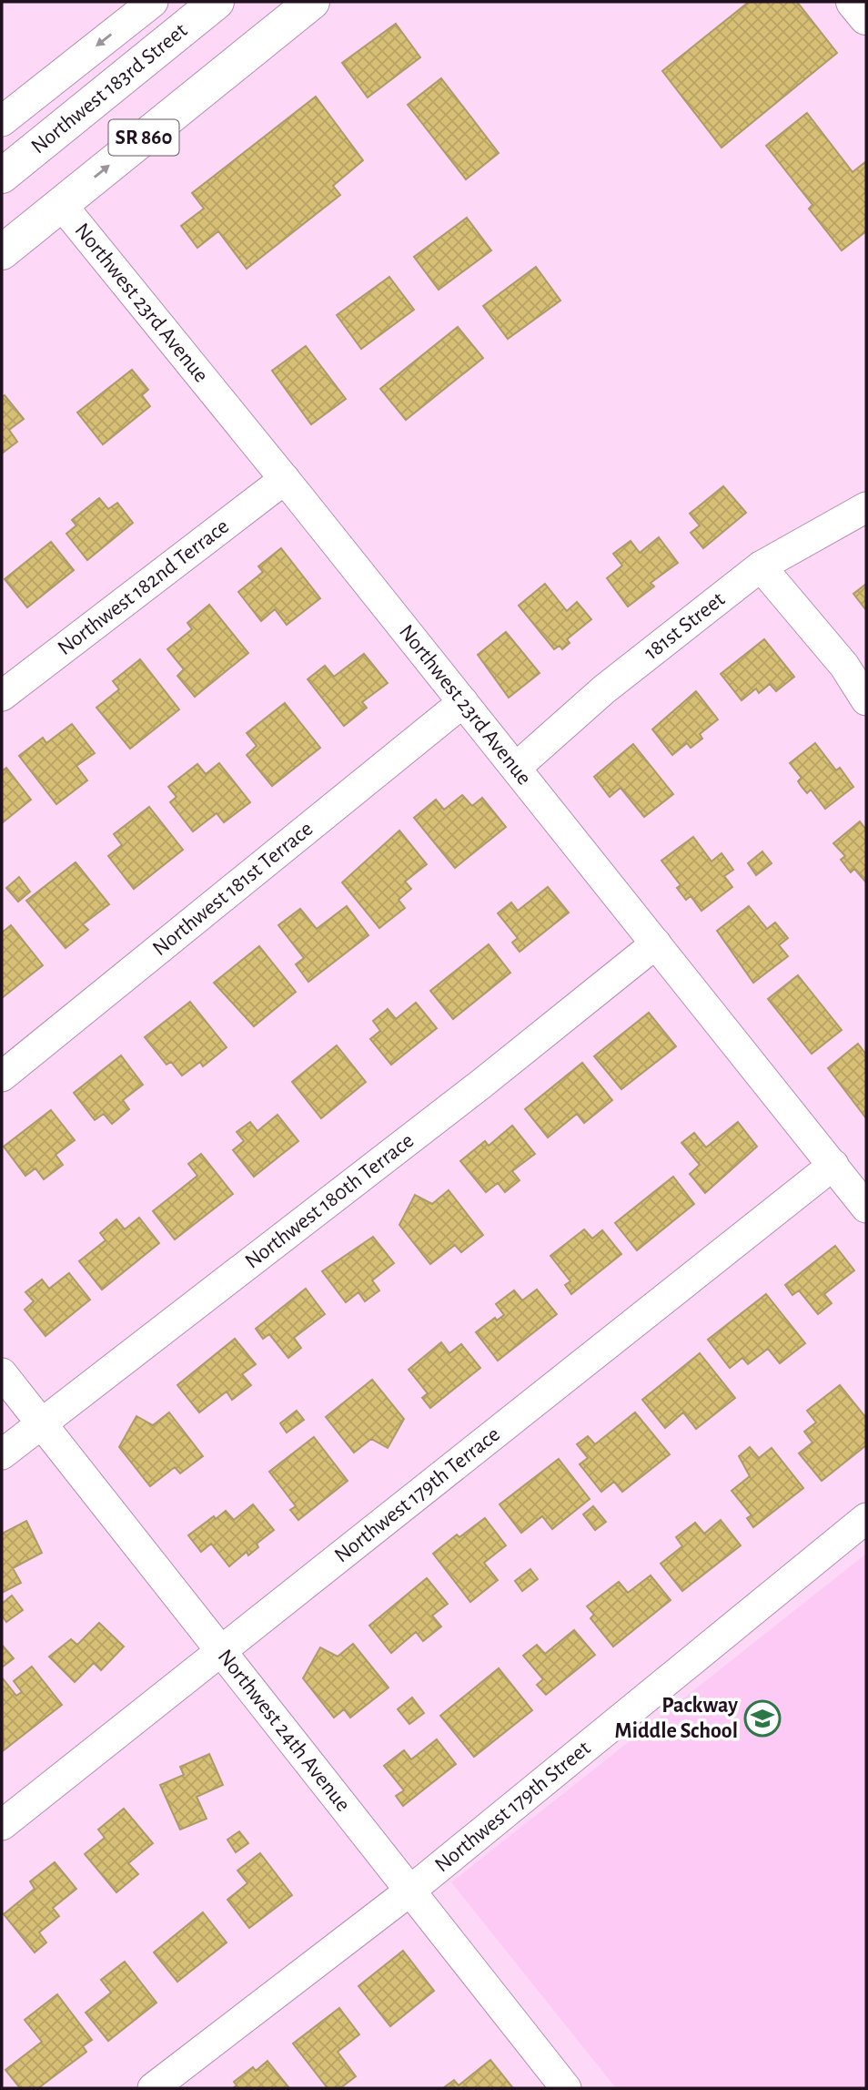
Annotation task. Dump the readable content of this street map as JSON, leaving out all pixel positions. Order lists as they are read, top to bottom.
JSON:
{
  "streets": {
    "main road": ["Northwest 183rd Street", "SR 860"],
    "street": [
      "Northwest 23rd Avenue",
      "Northwest 182nd Terrace",
      "181st Street",
      "Northwest 181st Terrace",
      "Northwest 180th Terrace",
      "Northwest 179th Terrace",
      "Northwest 24th Avenue",
      "Northwest 179th Street"
    ]
  },
  "crossings": [
    ["SR 860", "Northwest 23rd Avenue"],
    ["Northwest 23rd Avenue", "Northwest 182nd Terrace"],
    ["Northwest 23rd Avenue", "181st Street"],
    ["Northwest 23rd Avenue", "Northwest 181st Terrace"],
    ["Northwest 23rd Avenue", "Northwest 180th Terrace"],
    ["Northwest 23rd Avenue", "Northwest 179th Terrace"],
    ["Northwest 180th Terrace", "Northwest 24th Avenue"],
    ["Northwest 179th Terrace", "Northwest 24th Avenue"],
    ["Northwest 24th Avenue", "Northwest 179th Street"]
  ],
  "places": {
    "school or university": ["Packway Middle School"]
  }
}
